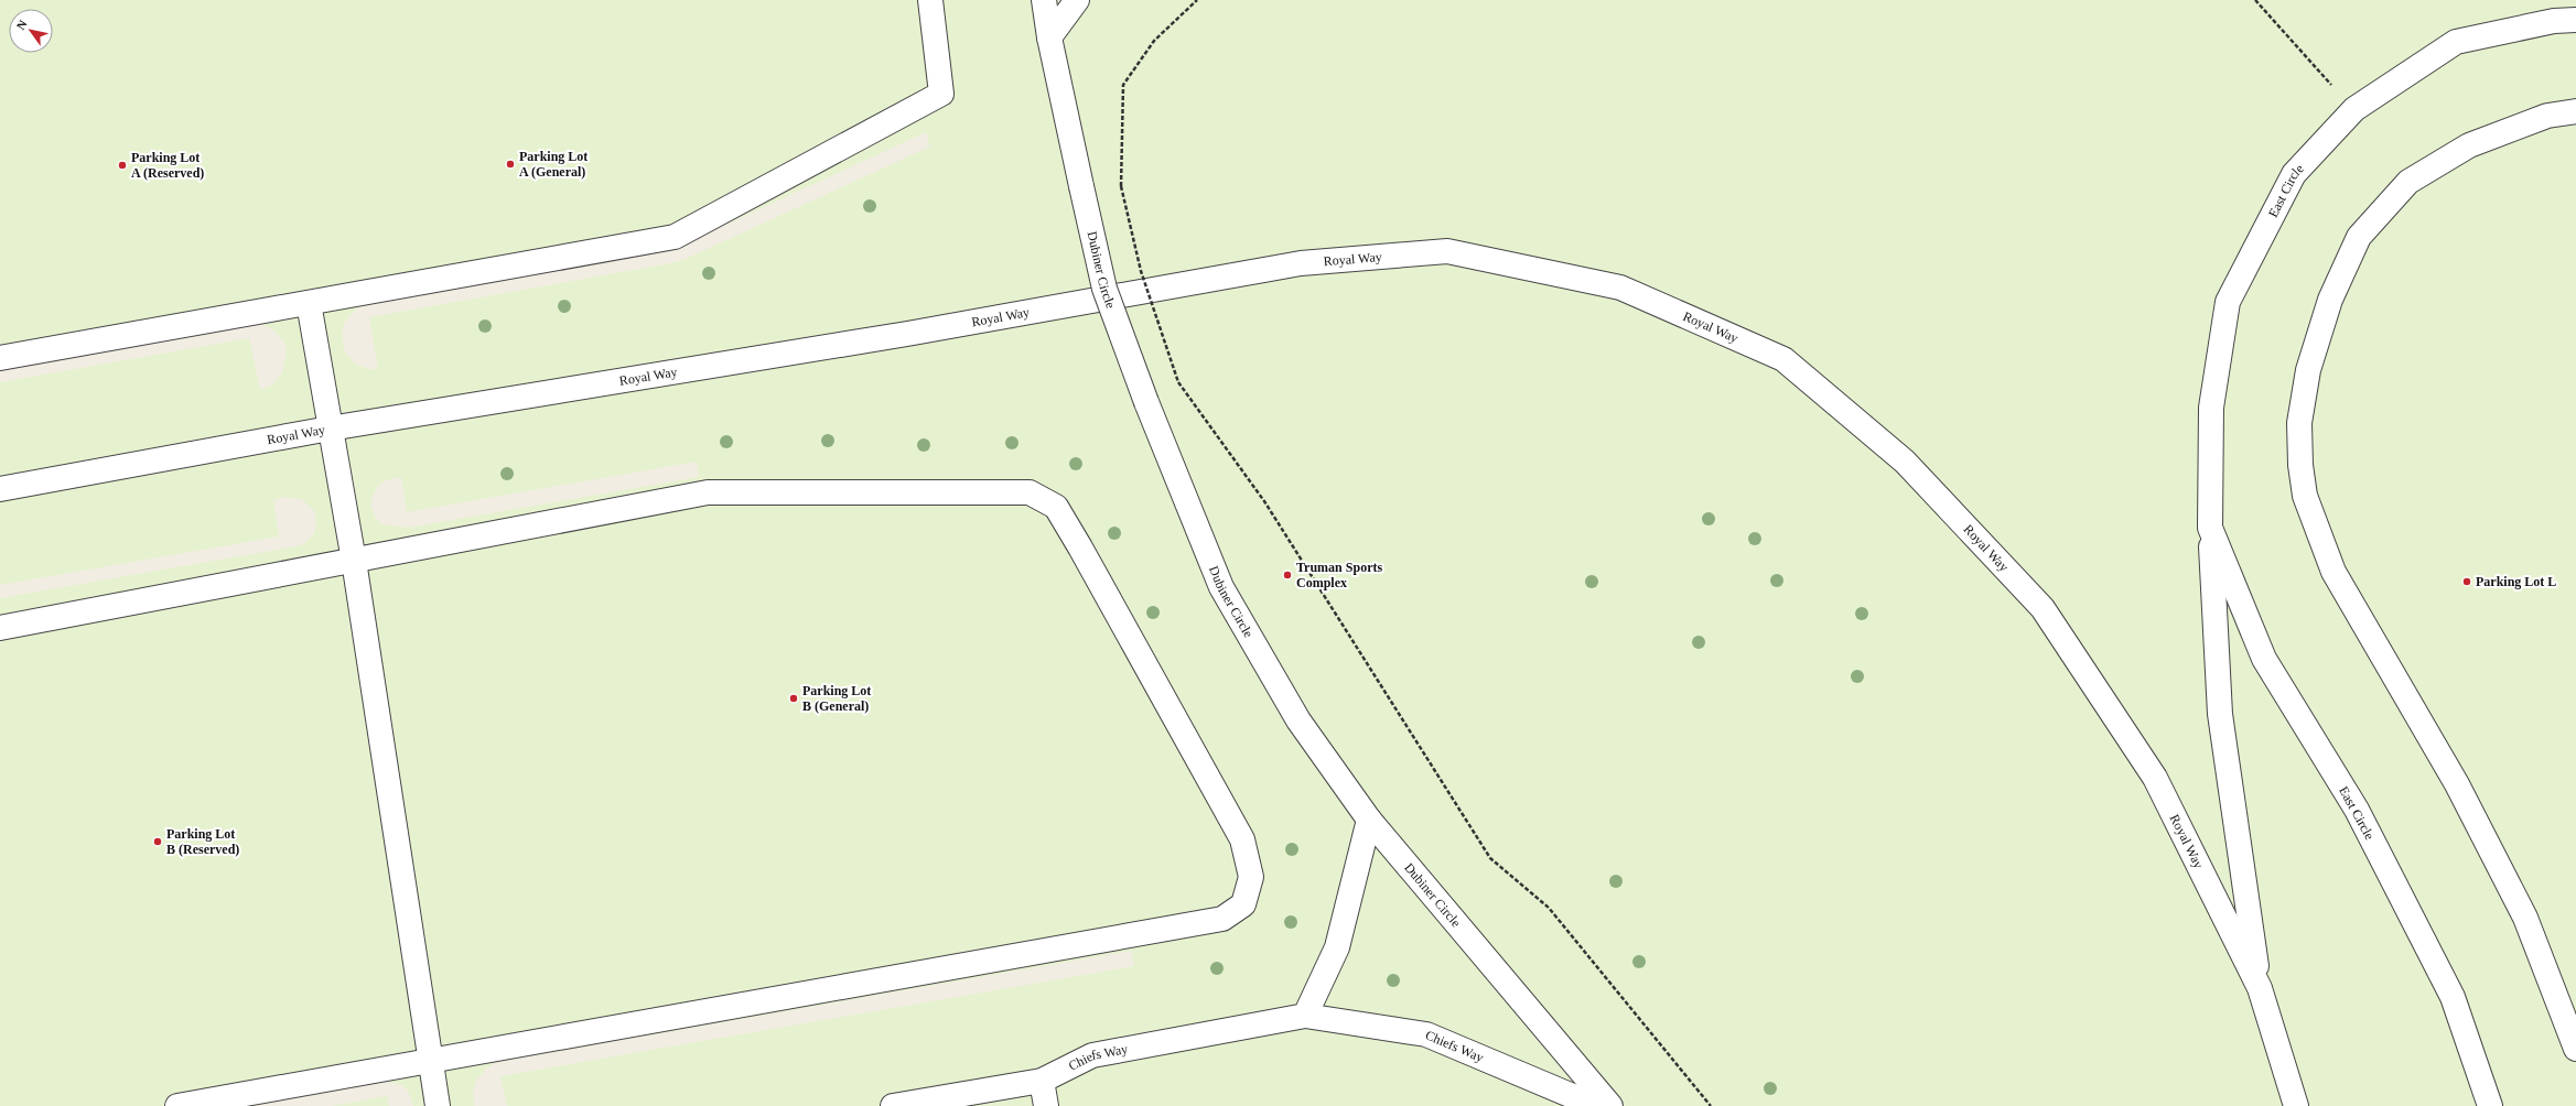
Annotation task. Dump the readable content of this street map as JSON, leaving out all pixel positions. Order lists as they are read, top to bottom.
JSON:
{
  "streets": {
    "street": [
      "East Circle",
      "Royal Way",
      "Dubiner Circle",
      "Chiefs Way"
    ]
  },
  "crossings": [
    ["East Circle", "Royal Way"]
  ],
  "places": [
    "Parking Lot A (General)",
    "Parking Lot A (Reserved)",
    "Truman Sports Complex",
    "Parking Lot L",
    "Parking Lot B (General)",
    "Parking Lot B (Reserved)"
  ],
  "north": "top left"
}
